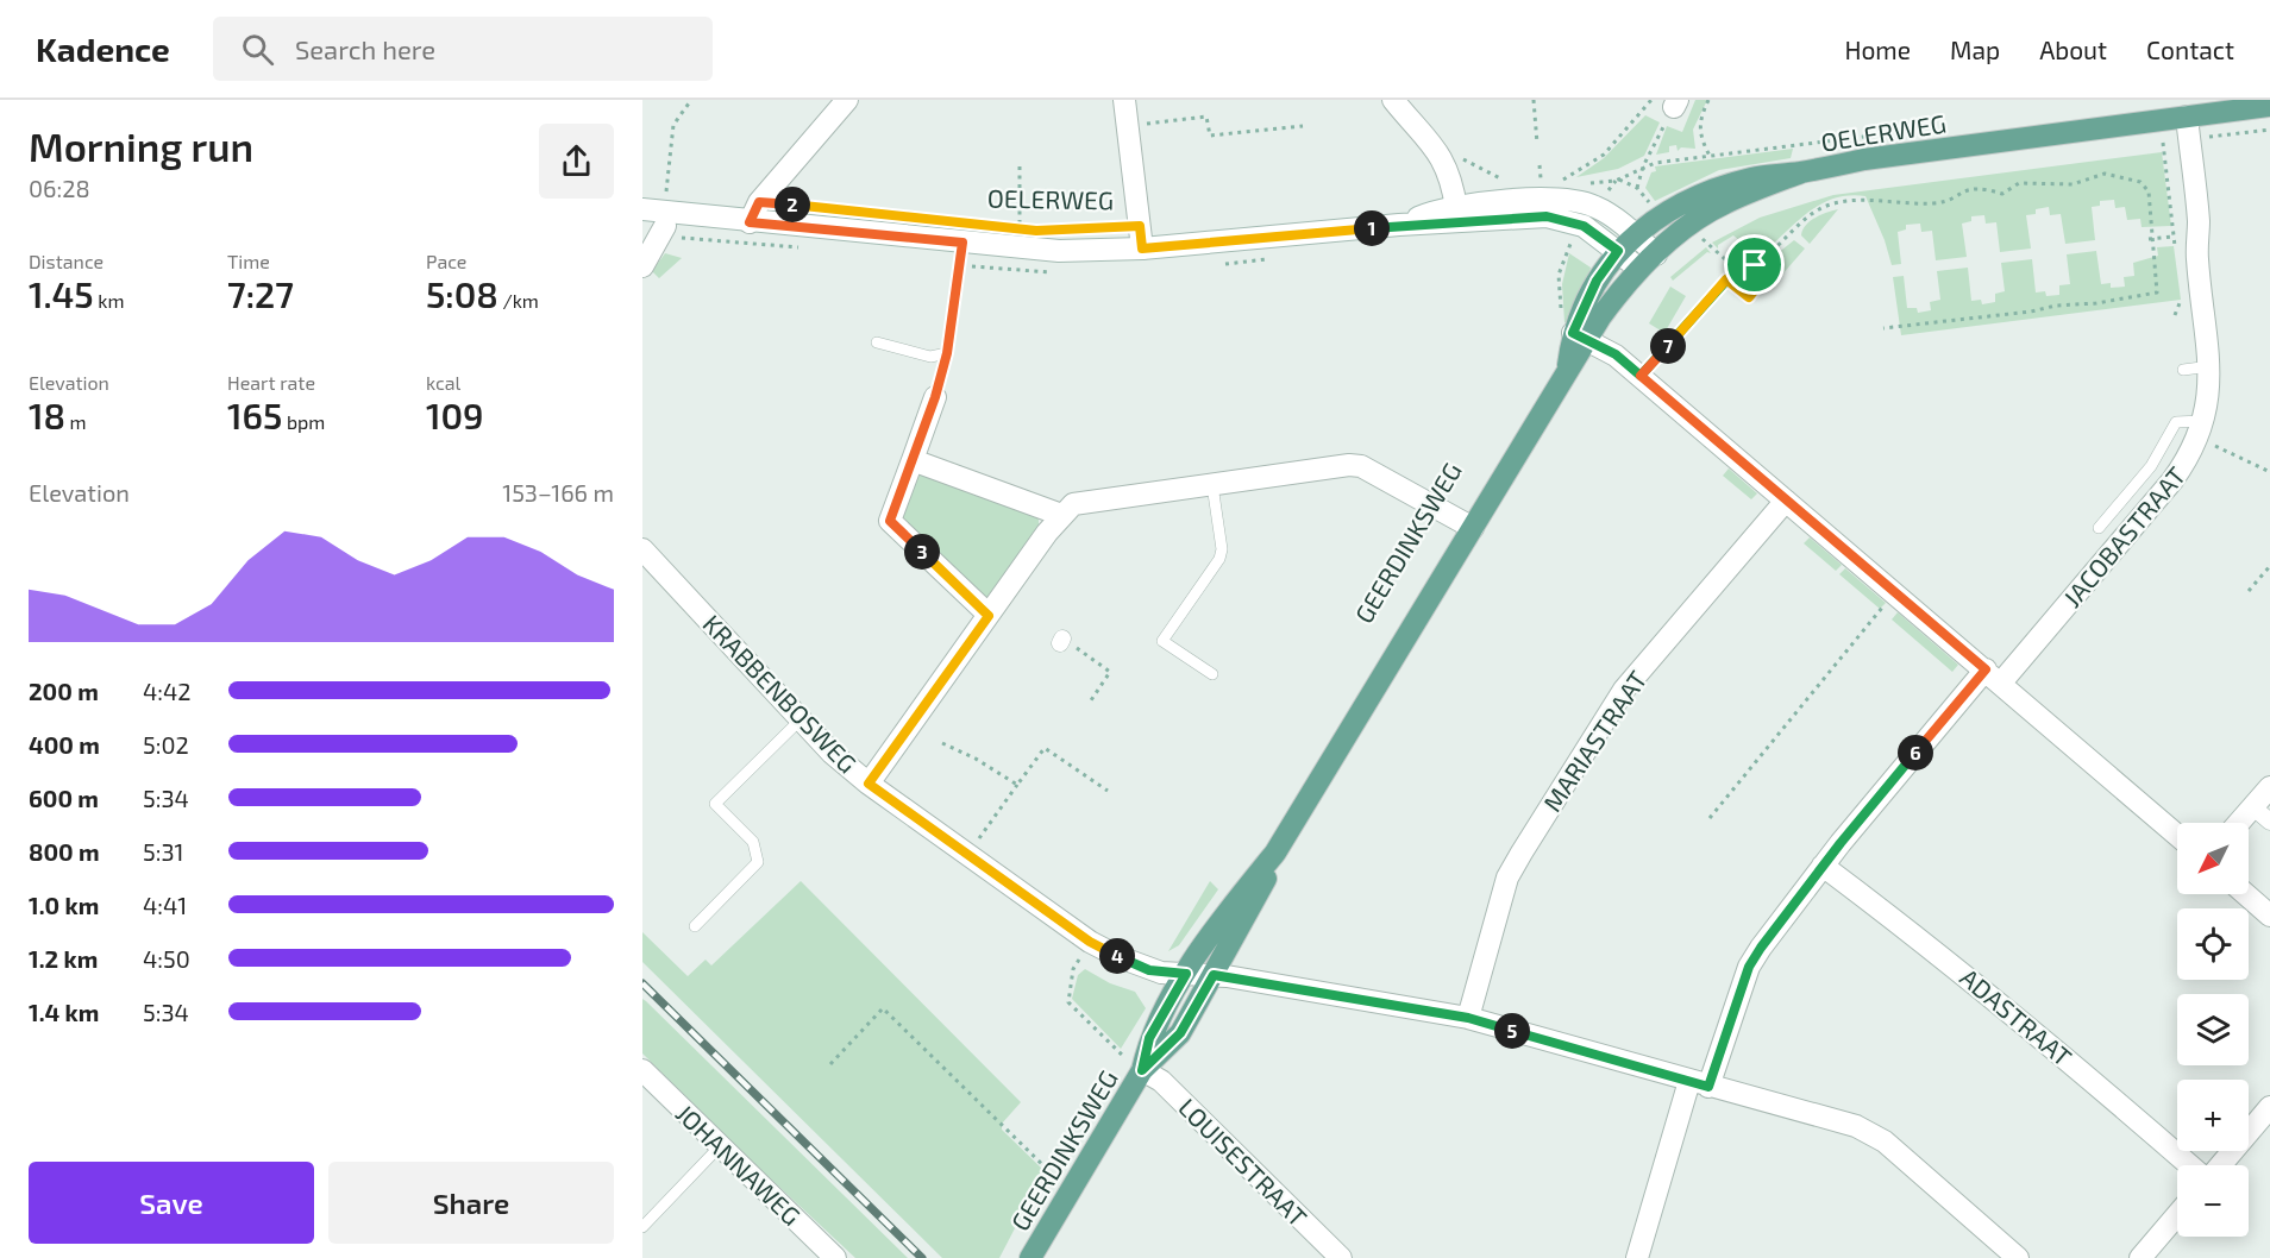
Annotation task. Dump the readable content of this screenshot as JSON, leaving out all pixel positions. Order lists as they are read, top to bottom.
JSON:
{
  "streets": {
    "main road": ["OELERWEG", "GEERDINKSWEG"],
    "street": [
      "JACOBASTRAAT",
      "KRABBENBOSWEG",
      "MARIASTRAAT",
      "ADASTRAAT",
      "LOUISESTRAAT",
      "JOHANNAWEG"
    ]
  },
  "crossings": [
    ["OELERWEG", "JACOBASTRAAT"],
    ["OELERWEG", "GEERDINKSWEG"],
    ["JACOBASTRAAT", "KRABBENBOSWEG"],
    ["JACOBASTRAAT", "ADASTRAAT"],
    ["GEERDINKSWEG", "KRABBENBOSWEG"],
    ["GEERDINKSWEG", "LOUISESTRAAT"],
    ["KRABBENBOSWEG", "MARIASTRAAT"]
  ],
  "north": "bottom left",
  "page": {
    "header": "Kadence",
    "search": "Search here",
    "nav": [
      "Home",
      "Map",
      "About",
      "Contact"
    ],
    "heading": ["Morning run", "06:28"],
    "pins": [
      "2",
      "1",
      "7",
      "3",
      "6",
      "4",
      "5"
    ],
    "stats": [
      ["Distance", "1.45 km"],
      ["Time", "7:27"],
      ["Pace", "5:08 /km"],
      ["Elevation", "18 m"],
      ["Heart rate", "165 bpm"],
      ["kcal", "109"]
    ],
    "chart": ["Elevation", "153–166 m"],
    "list": [
      {
        "name": "200 m",
        "note": "4:42"
      },
      {
        "name": "400 m",
        "note": "5:02"
      },
      {
        "name": "600 m",
        "note": "5:34"
      },
      {
        "name": "800 m",
        "note": "5:31"
      },
      {
        "name": "1.0 km",
        "note": "4:41"
      },
      {
        "name": "1.2 km",
        "note": "4:50"
      },
      {
        "name": "1.4 km",
        "note": "5:34"
      }
    ],
    "map_buttons": ["+", "−"],
    "buttons": ["Save", "Share"]
  }
}
